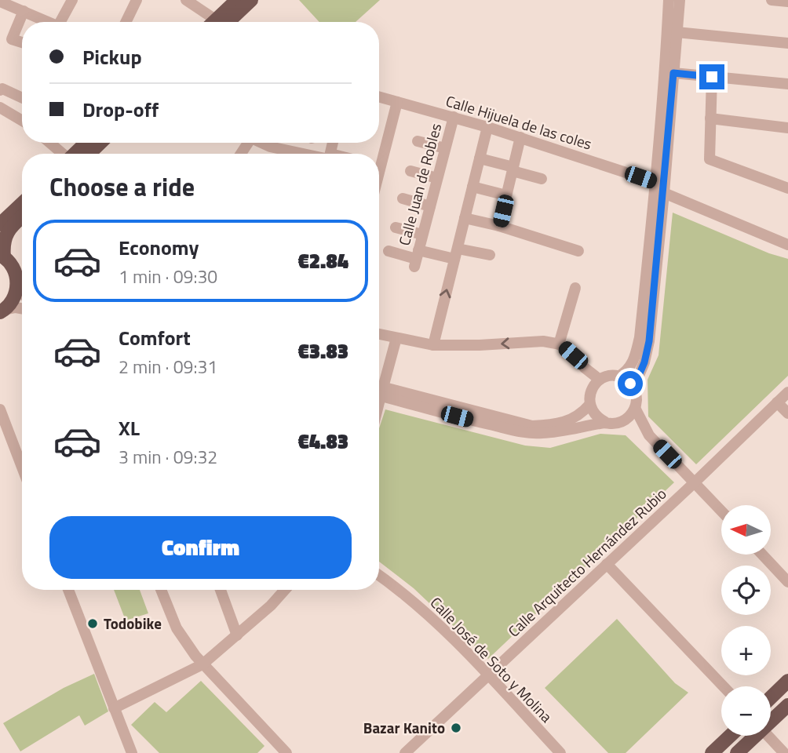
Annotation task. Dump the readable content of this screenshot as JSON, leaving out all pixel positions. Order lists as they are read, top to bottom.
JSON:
{
  "streets": {
    "street": [
      "Calle Hijuela de las coles",
      "Calle Juan de Robles",
      "Calle Arquitecto Hernández Rubio",
      "Calle José de Soto y Molina"
    ]
  },
  "crossings": [
    ["Calle Hijuela de las coles", "Calle Juan de Robles"],
    ["Calle Arquitecto Hernández Rubio", "Calle José de Soto y Molina"]
  ],
  "places": ["Todobike", "Bazar Kanito"],
  "north": "left",
  "page": {
    "banner": ["Pickup", "Drop-off"],
    "heading": "Choose a ride",
    "list": [
      {
        "name": "Economy",
        "note": "1 min · 09:30",
        "value": "€2.84"
      },
      {
        "name": "Comfort",
        "note": "2 min · 09:31",
        "value": "€3.83"
      },
      {
        "name": "XL",
        "note": "3 min · 09:32",
        "value": "€4.83"
      }
    ],
    "map_buttons": ["+", "−"],
    "buttons": "Confirm"
  }
}
